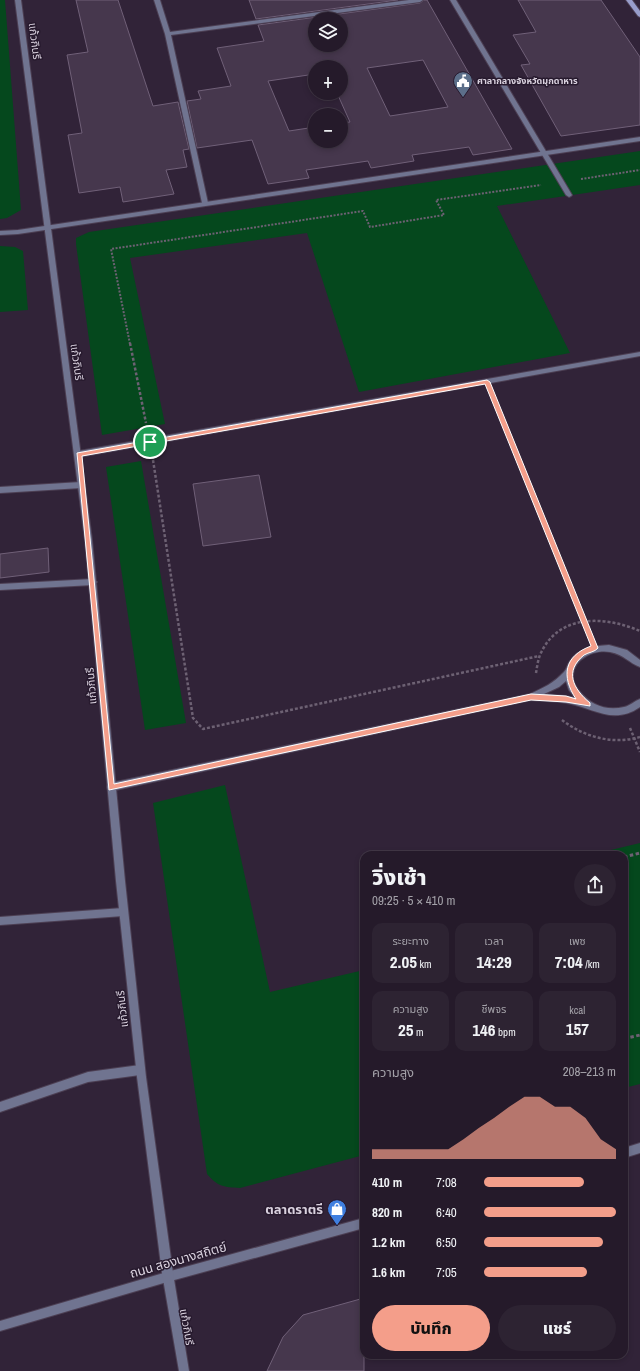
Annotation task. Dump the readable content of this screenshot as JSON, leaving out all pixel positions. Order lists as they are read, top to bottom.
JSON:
{
  "streets": {
    "street": ["แก้วกินรี", "ถนน สองนางสถิตย์"]
  },
  "crossings": [
    ["แก้วกินรี", "ถนน สองนางสถิตย์"]
  ],
  "places": {
    "public building": ["ศาลากลางจังหวัดมุกดาหาร"],
    "shop": ["ตลาดราตรี"]
  },
  "page": {
    "map_buttons": ["+", "−"],
    "heading": ["วิ่งเช้า", "09:25 · 5 × 410 m"],
    "stats": [
      ["ระยะทาง", "2.05 km"],
      ["เวลา", "14:29"],
      ["เพซ", "7:04 /km"],
      ["ความสูง", "25 m"],
      ["ชีพจร", "146 bpm"],
      ["kcal", "157"]
    ],
    "chart": ["ความสูง", "208–213 m"],
    "list": [
      {
        "name": "410 m",
        "note": "7:08"
      },
      {
        "name": "820 m",
        "note": "6:40"
      },
      {
        "name": "1.2 km",
        "note": "6:50"
      },
      {
        "name": "1.6 km",
        "note": "7:05"
      }
    ],
    "buttons": ["บันทึก", "แชร์"]
  }
}
